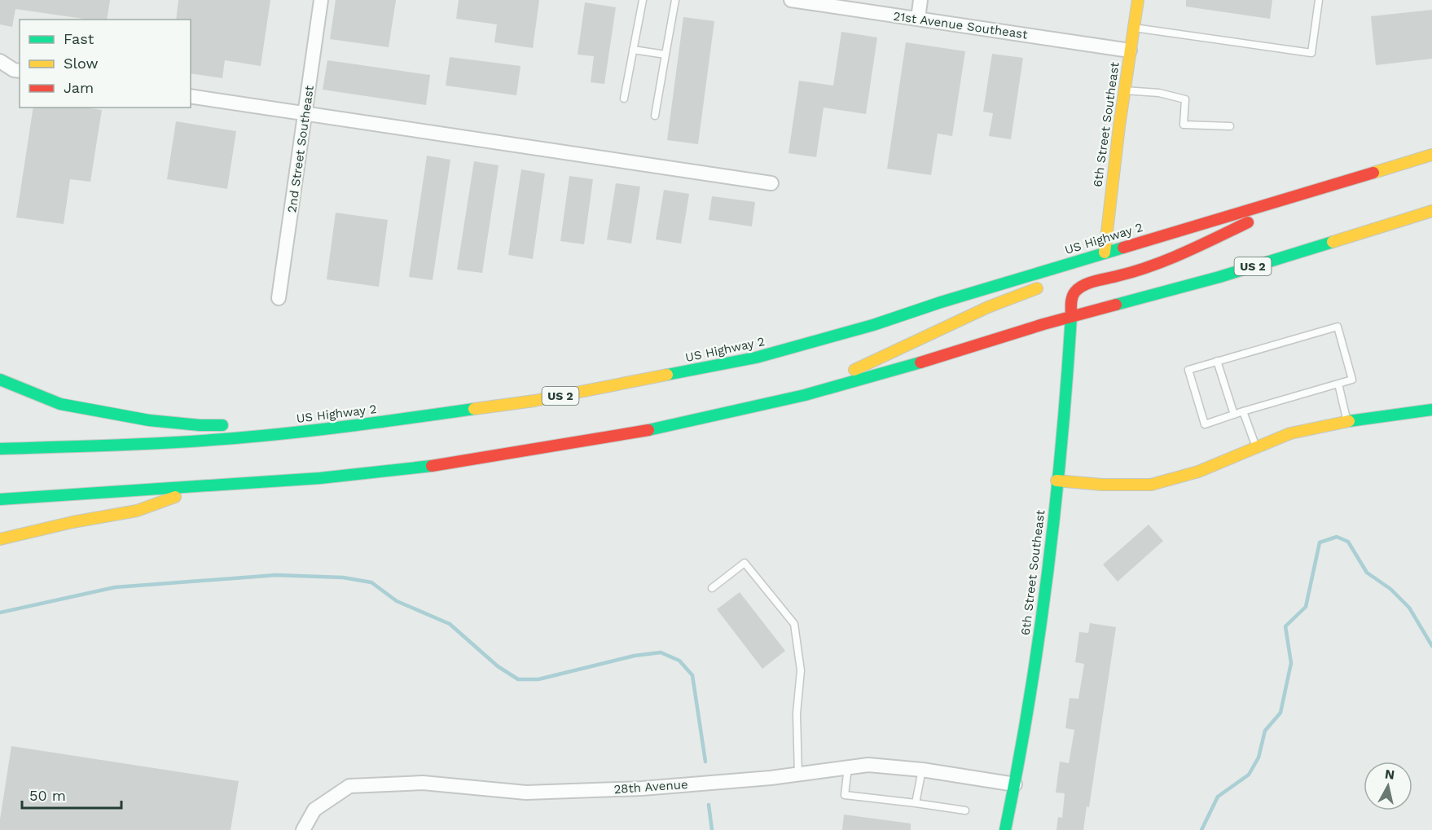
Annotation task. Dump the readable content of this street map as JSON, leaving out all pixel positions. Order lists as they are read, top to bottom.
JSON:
{
  "streets": {
    "main road": ["6th Street Southeast", "US Highway 2", "US 2"],
    "street": ["21st Avenue Southeast", "2nd Street Southeast", "28th Avenue"]
  },
  "crossings": [
    ["21st Avenue Southeast", "6th Street Southeast"],
    ["6th Street Southeast", "US Highway 2"],
    ["6th Street Southeast", "US 2"],
    ["6th Street Southeast", "28th Avenue"]
  ],
  "legend": ["Fast", "Slow", "Jam"],
  "scale_bar": "50 m",
  "north": "top"
}
